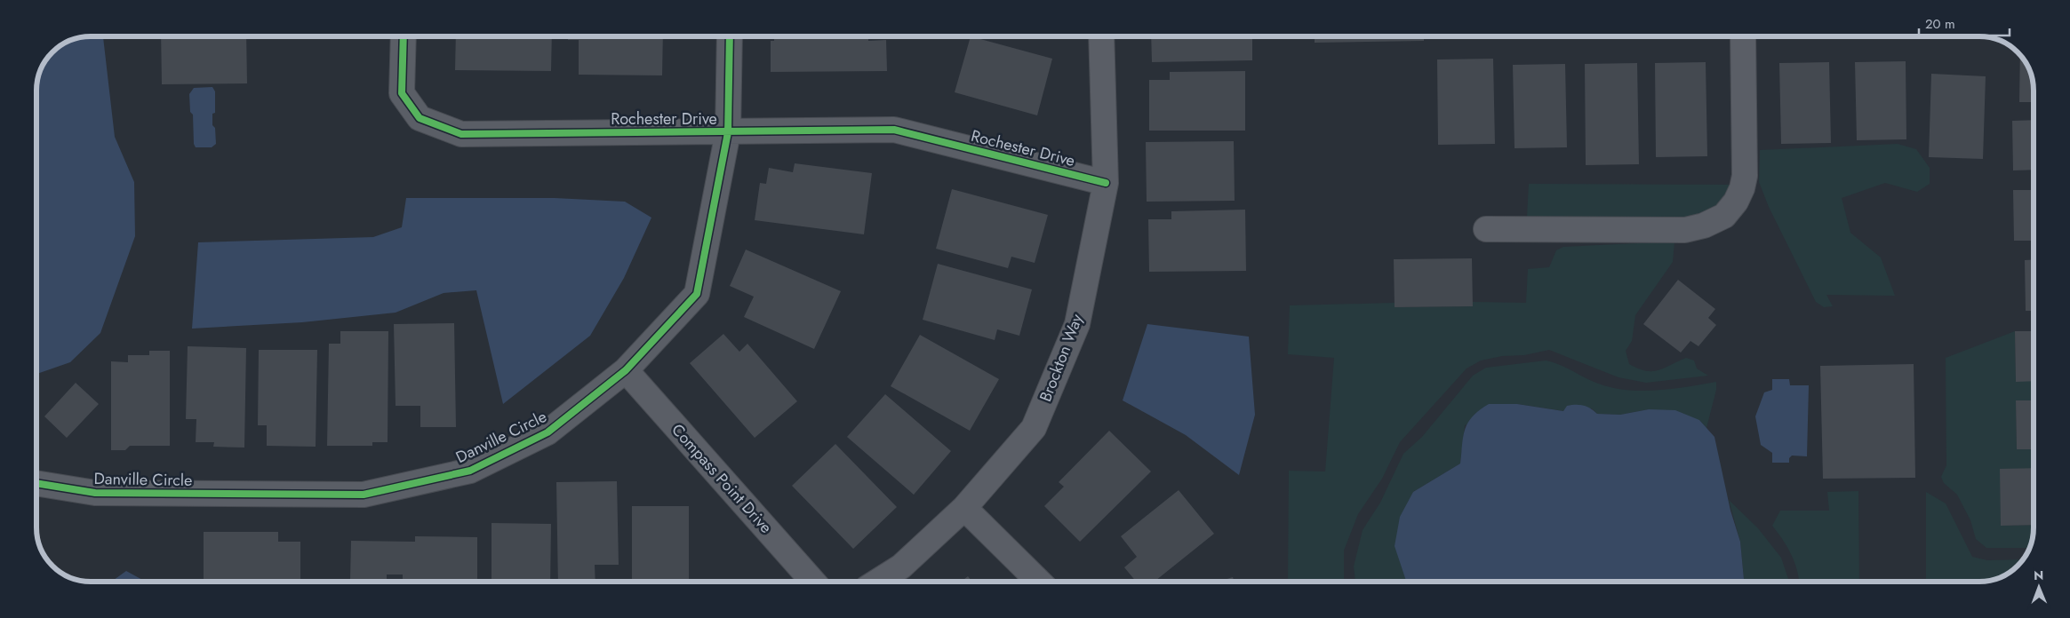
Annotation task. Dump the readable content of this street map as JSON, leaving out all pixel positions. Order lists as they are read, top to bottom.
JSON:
{
  "streets": {
    "street": [
      "Rochester Drive",
      "Brockton Way",
      "Danville Circle",
      "Compass Point Drive"
    ]
  },
  "crossings": [
    ["Rochester Drive", "Brockton Way"],
    ["Rochester Drive", "Danville Circle"],
    ["Danville Circle", "Compass Point Drive"]
  ],
  "scale_bar": "20 m",
  "north": "top"
}
